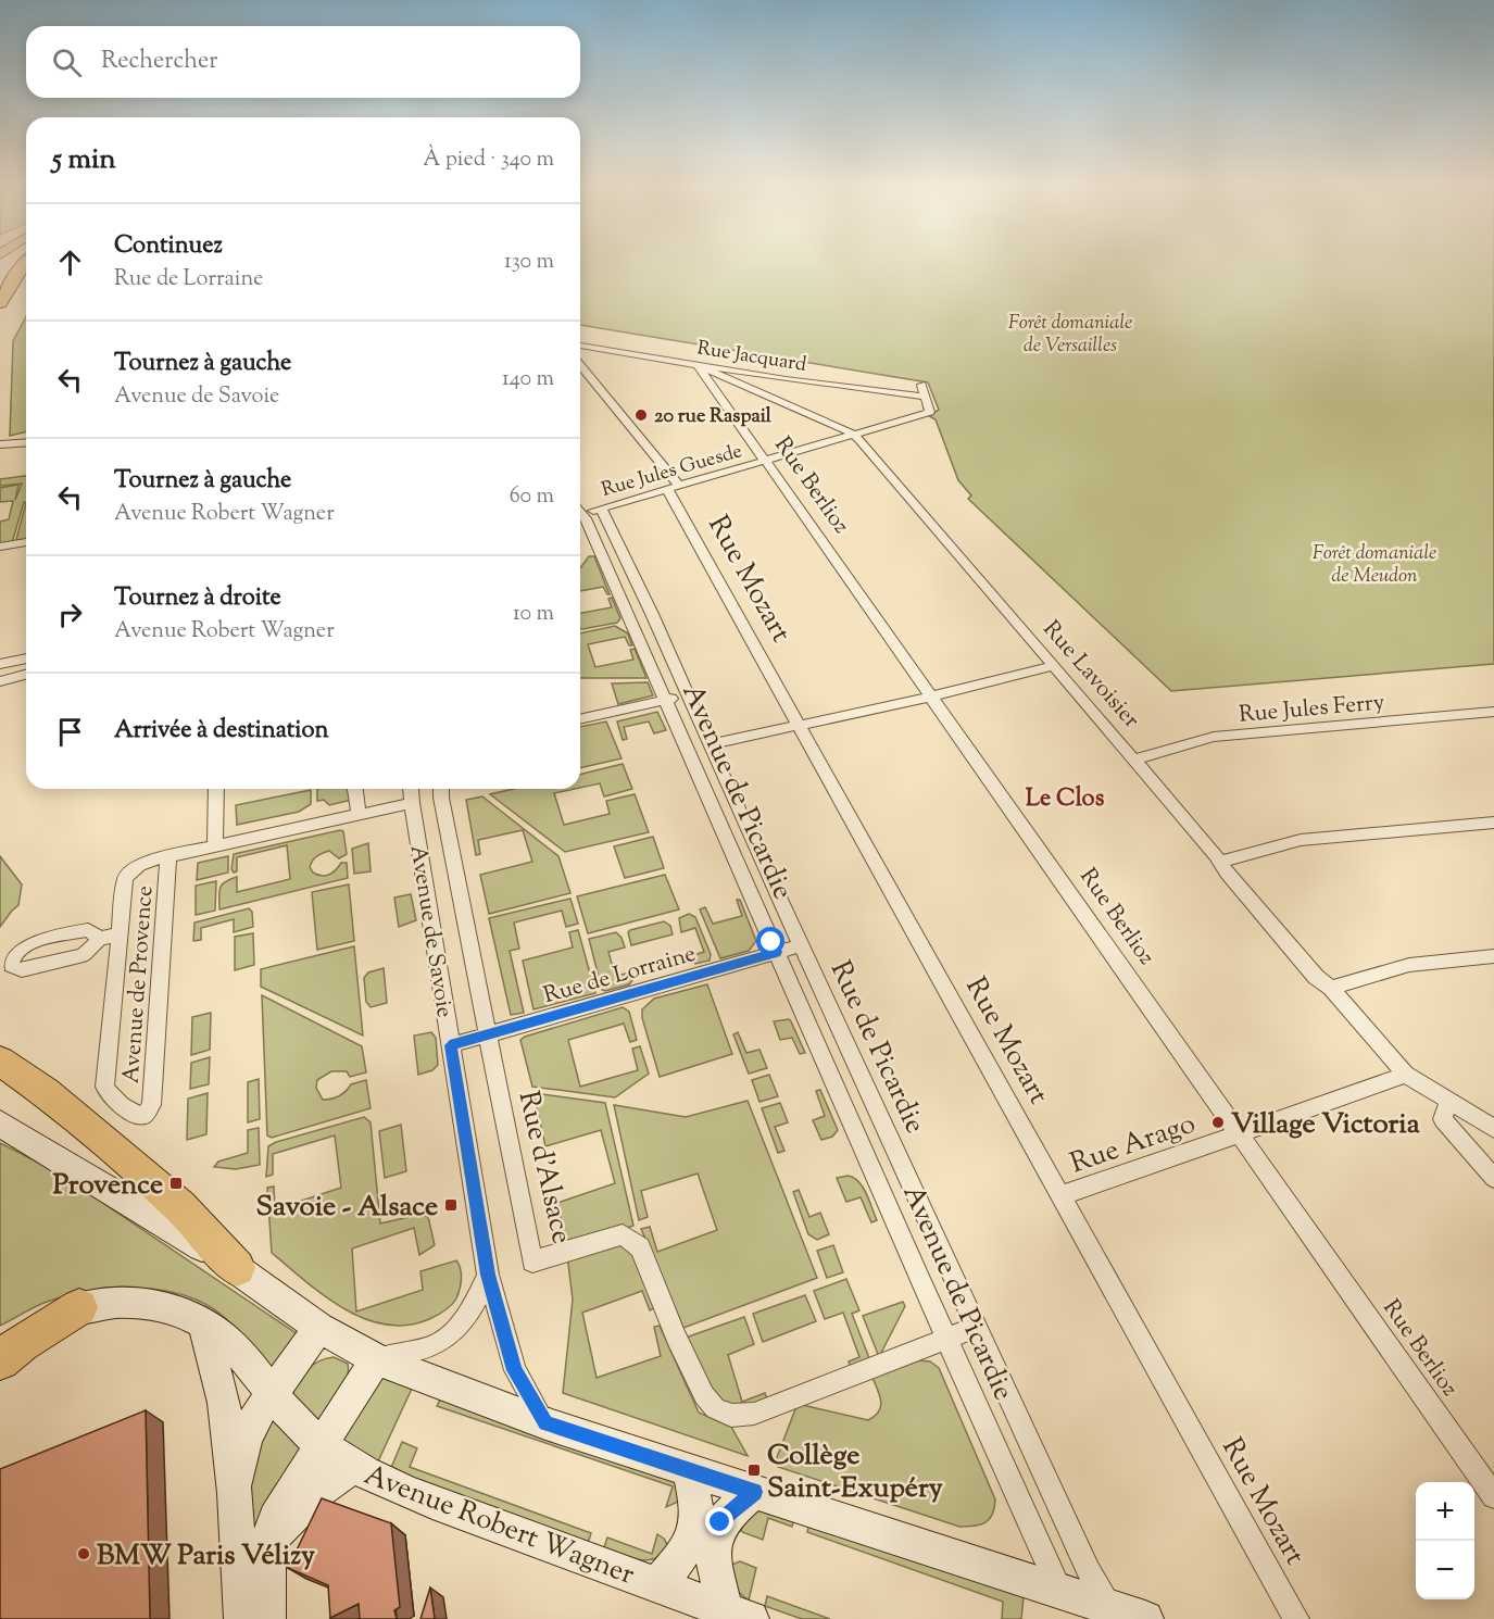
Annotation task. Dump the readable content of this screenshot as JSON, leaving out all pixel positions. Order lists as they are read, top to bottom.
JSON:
{
  "streets": {
    "main road": ["Avenue Robert Wagner"],
    "street": [
      "Rue Jacquard",
      "Rue Jules Guesde",
      "Rue Berlioz",
      "Rue Mozart",
      "Rue Lavoisier",
      "Rue Jules Ferry",
      "Avenue de Picardie",
      "Avenue de Savoie",
      "Rue de Lorraine",
      "Avenue de Provence",
      "Rue de Picardie",
      "Rue Arago",
      "Rue d'Alsace"
    ]
  },
  "crossings": [
    ["Rue Jacquard", "Rue Jules Guesde"],
    ["Rue Jacquard", "Rue Berlioz"],
    ["Rue Jacquard", "Rue Lavoisier"],
    ["Rue Jules Guesde", "Rue Berlioz"],
    ["Rue Jules Guesde", "Rue Mozart"],
    ["Rue Jules Guesde", "Rue Lavoisier"],
    ["Rue Jules Guesde", "Avenue de Picardie"],
    ["Rue Jules Guesde", "Rue de Picardie"],
    ["Rue Berlioz", "Rue Lavoisier"],
    ["Rue Berlioz", "Rue Arago"],
    ["Rue Mozart", "Rue Arago"],
    ["Rue Lavoisier", "Rue Jules Ferry"],
    ["Rue Lavoisier", "Rue Arago"],
    ["Avenue de Picardie", "Rue de Lorraine"],
    ["Avenue de Picardie", "Rue de Picardie"],
    ["Avenue de Picardie", "Rue d'Alsace"],
    ["Avenue de Savoie", "Rue de Lorraine"],
    ["Rue de Lorraine", "Rue de Picardie"],
    ["Rue de Lorraine", "Rue d'Alsace"],
    ["Rue de Picardie", "Rue d'Alsace"]
  ],
  "districts": ["Le Clos"],
  "parks": ["Forêt domaniale de Versailles", "Forêt domaniale de Meudon"],
  "places": {
    "other": ["20 rue Raspail", "Village Victoria", "BMW Paris Vélizy"],
    "transit": ["Provence", "Savoie - Alsace", "Collège Saint-Exupéry"]
  },
  "page": {
    "search": "Rechercher",
    "heading": ["5 min", "À pied · 340 m"],
    "list": [
      ["Continuez", "Rue de Lorraine", "130 m"],
      ["Tournez à gauche", "Avenue de Savoie", "140 m"],
      ["Tournez à gauche", "Avenue Robert Wagner", "60 m"],
      ["Tournez à droite", "Avenue Robert Wagner", "10 m"],
      "Arrivée à destination"
    ],
    "map_buttons": ["+", "−"]
  }
}
